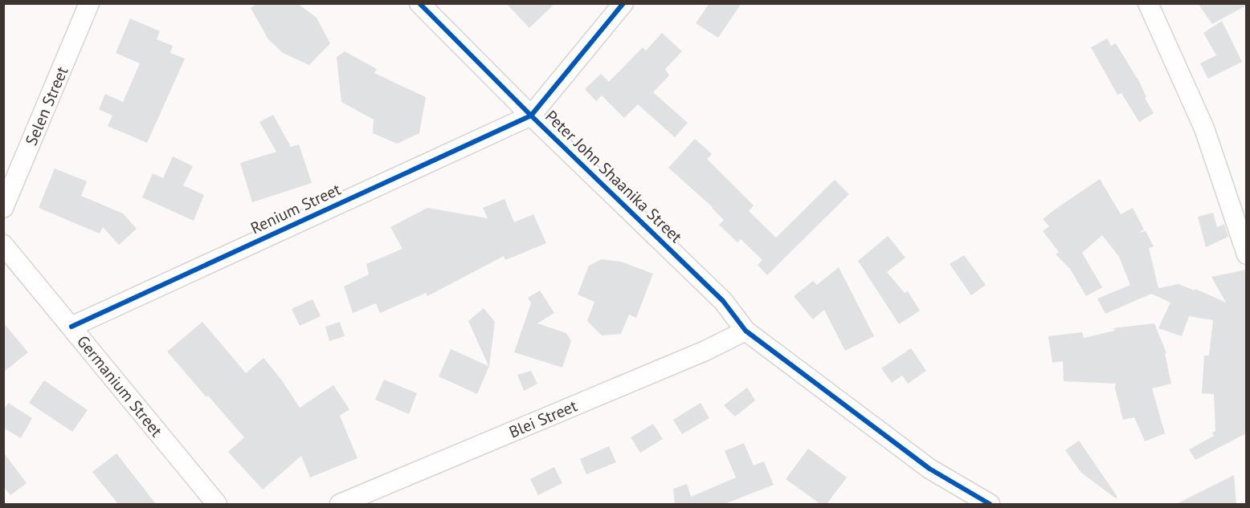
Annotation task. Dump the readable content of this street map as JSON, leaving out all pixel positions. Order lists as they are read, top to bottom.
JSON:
{
  "streets": {
    "street": [
      "Selen Street",
      "Peter John Shaanika Street",
      "Renium Street",
      "Germanium Street",
      "Blei Street"
    ]
  },
  "crossings": [
    ["Peter John Shaanika Street", "Renium Street"],
    ["Peter John Shaanika Street", "Blei Street"],
    ["Renium Street", "Germanium Street"]
  ]
}
